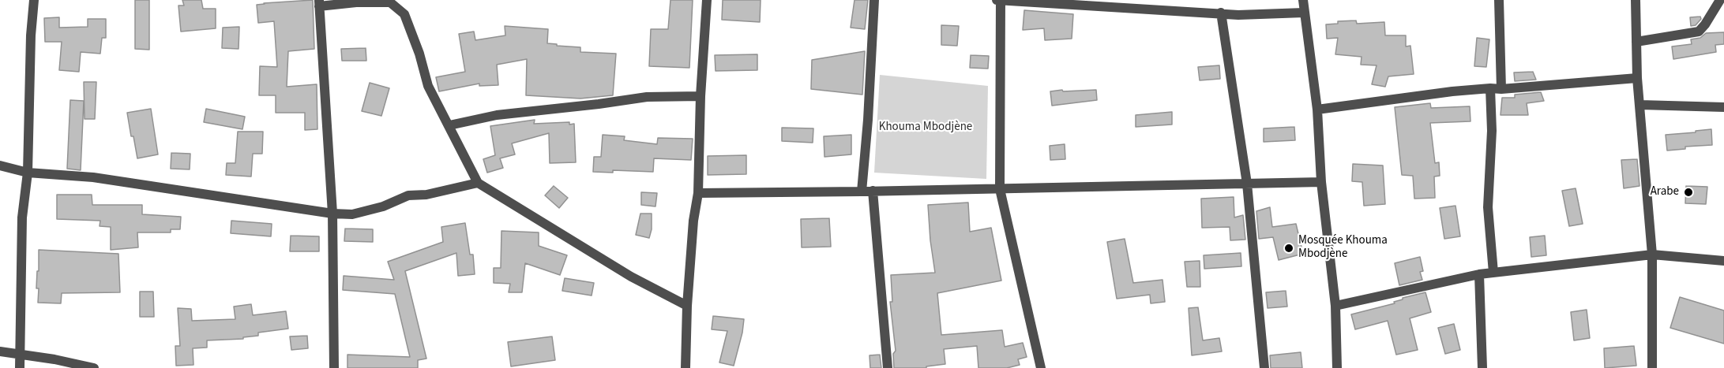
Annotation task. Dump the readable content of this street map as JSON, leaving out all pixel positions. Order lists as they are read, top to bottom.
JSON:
{
  "parks": ["Khouma Mbodjène"],
  "places": ["Arabe", "Mosquée Khouma Mbodjène"]
}
